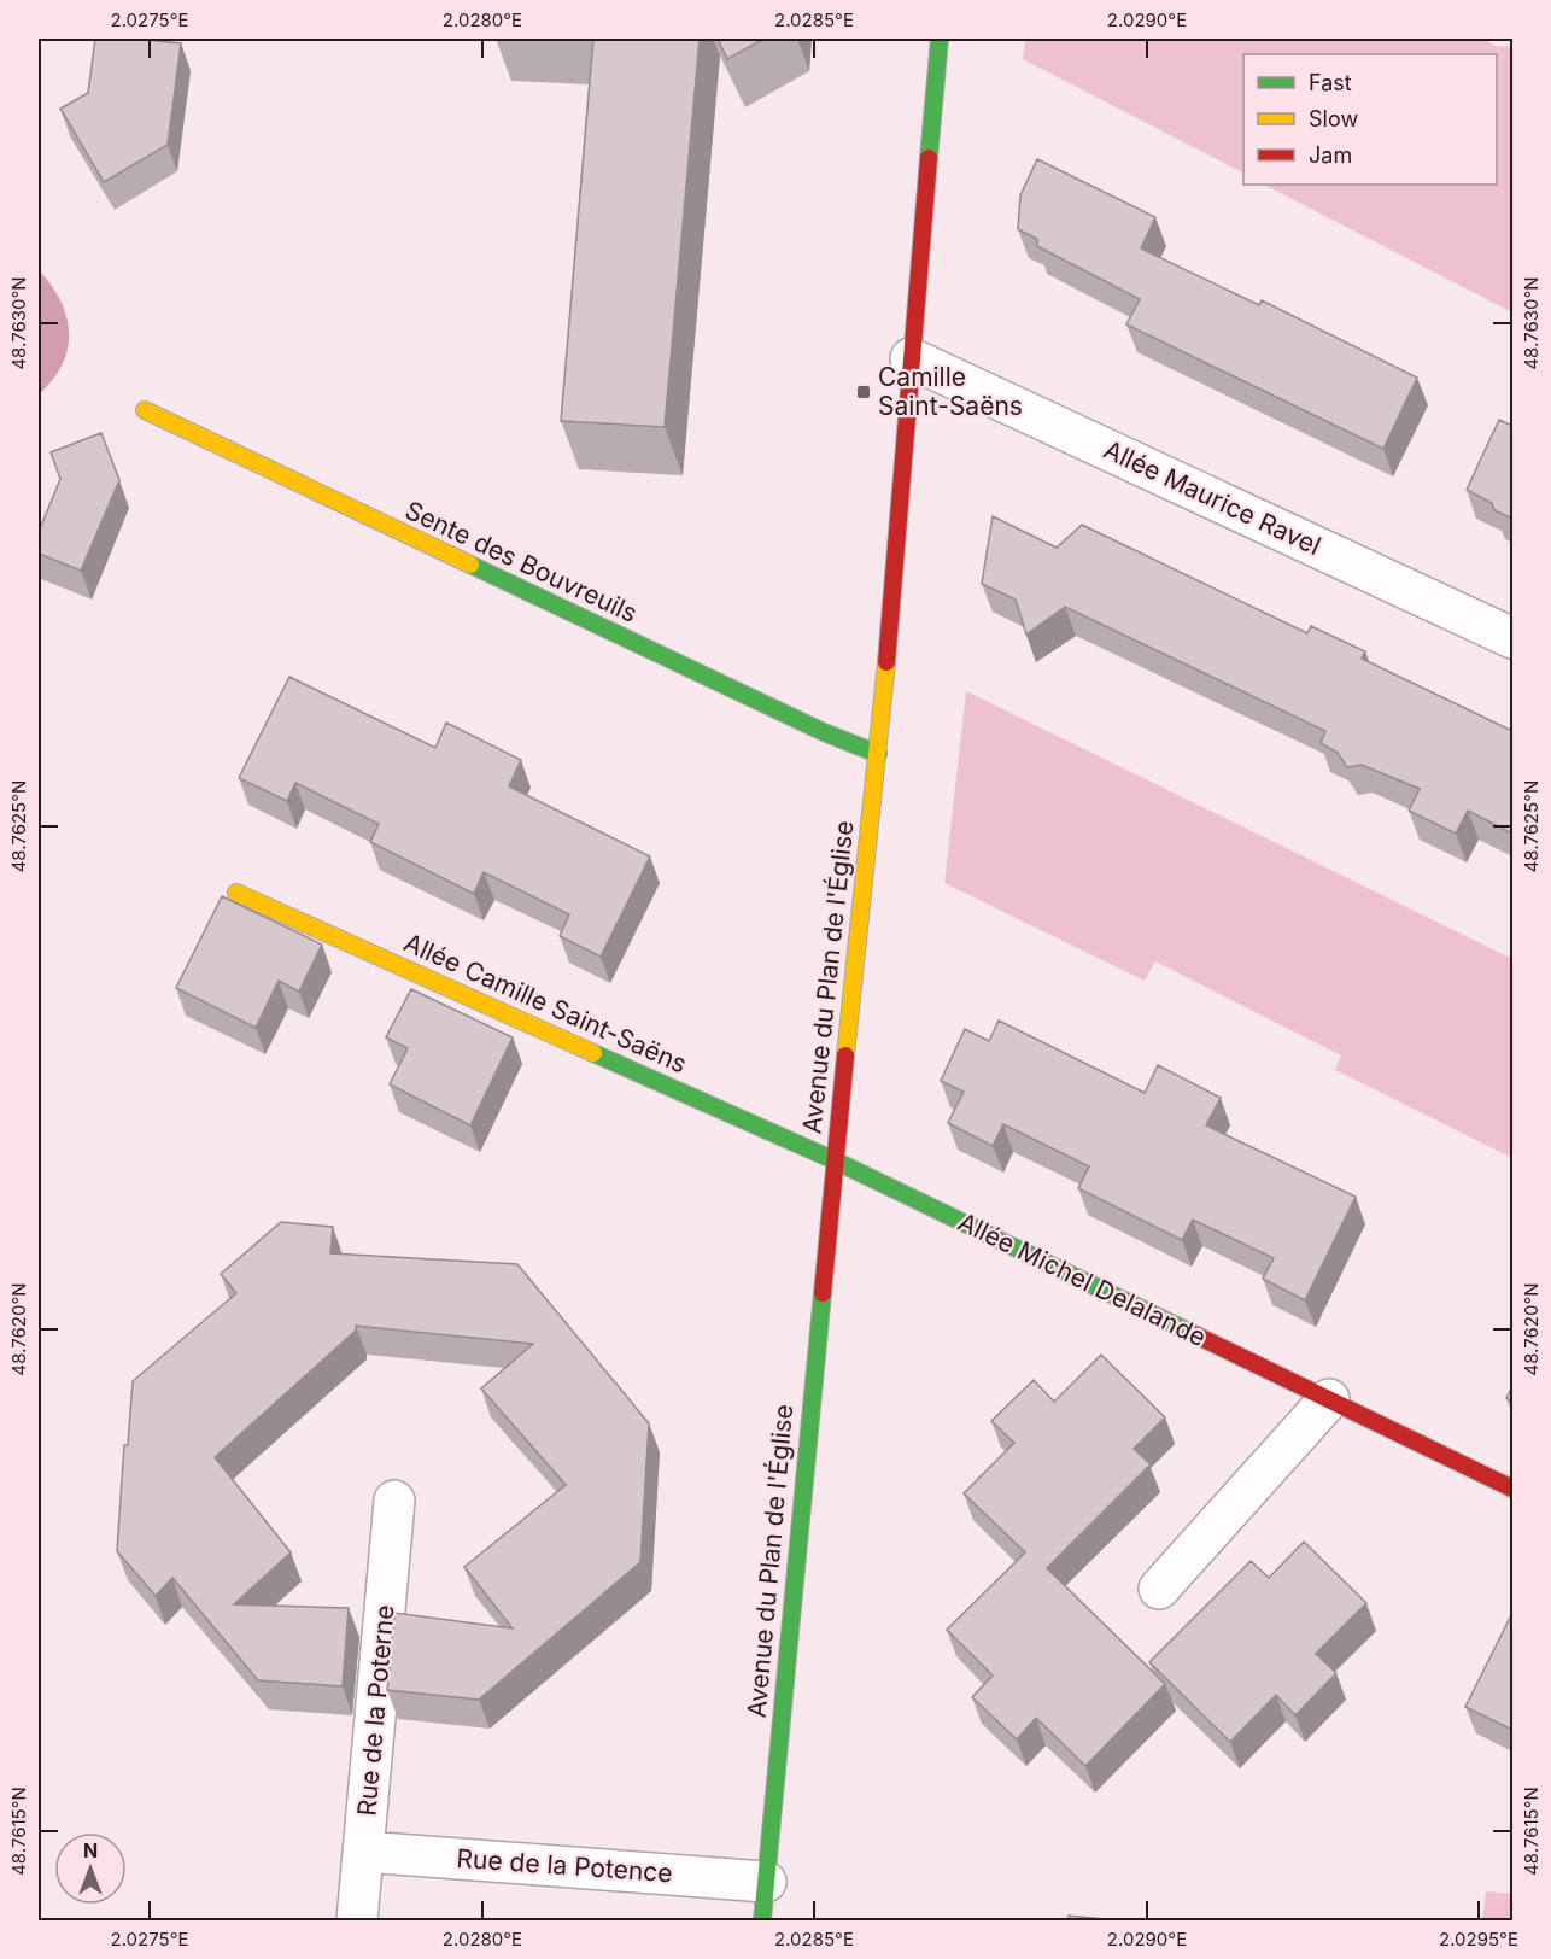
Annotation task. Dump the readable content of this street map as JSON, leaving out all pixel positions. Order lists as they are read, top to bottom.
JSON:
{
  "streets": {
    "street": [
      "Allée Maurice Ravel",
      "Sente des Bouvreuils",
      "Avenue du Plan de l'Église",
      "Allée Camille Saint-Saëns",
      "Allée Michel Delalande",
      "Rue de la Poterne",
      "Rue de la Potence"
    ]
  },
  "crossings": [
    ["Allée Maurice Ravel", "Avenue du Plan de l'Église"],
    ["Sente des Bouvreuils", "Avenue du Plan de l'Église"],
    ["Avenue du Plan de l'Église", "Allée Camille Saint-Saëns"],
    ["Avenue du Plan de l'Église", "Allée Michel Delalande"],
    ["Avenue du Plan de l'Église", "Rue de la Potence"],
    ["Allée Camille Saint-Saëns", "Allée Michel Delalande"],
    ["Rue de la Poterne", "Rue de la Potence"]
  ],
  "places": {
    "transit": ["Camille Saint-Saëns"]
  },
  "legend": ["Fast", "Slow", "Jam"],
  "north": "top",
  "coordinates": [
    "2.0275°E",
    "2.0280°E",
    "2.0285°E",
    "2.0290°E",
    "48.7630°N",
    "48.7625°N",
    "48.7620°N",
    "48.7615°N",
    "2.0295°E"
  ]
}
